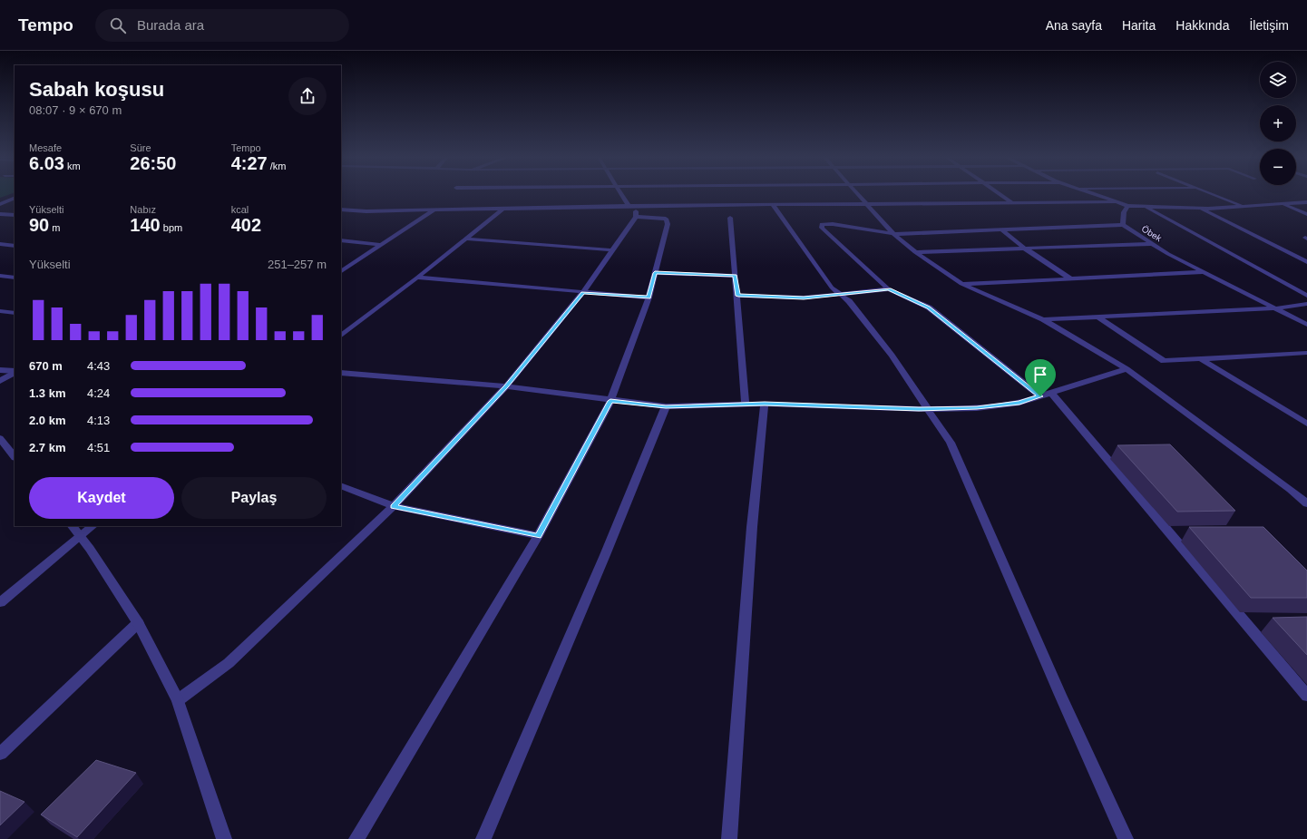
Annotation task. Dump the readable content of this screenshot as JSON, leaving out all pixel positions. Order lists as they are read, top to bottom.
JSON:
{
  "streets": {
    "street": ["Öbek"]
  },
  "page": {
    "header": "Tempo",
    "search": "Burada ara",
    "nav": [
      "Ana sayfa",
      "Harita",
      "Hakkında",
      "İletişim"
    ],
    "map_buttons": ["+", "−"],
    "heading": ["Sabah koşusu", "08:07 · 9 × 670 m"],
    "stats": [
      ["Mesafe", "6.03 km"],
      ["Süre", "26:50"],
      ["Tempo", "4:27 /km"],
      ["Yükselti", "90 m"],
      ["Nabız", "140 bpm"],
      ["kcal", "402"]
    ],
    "chart": ["Yükselti", "251–257 m"],
    "list": [
      {
        "name": "670 m",
        "note": "4:43"
      },
      {
        "name": "1.3 km",
        "note": "4:24"
      },
      {
        "name": "2.0 km",
        "note": "4:13"
      },
      {
        "name": "2.7 km",
        "note": "4:51"
      }
    ],
    "buttons": ["Kaydet", "Paylaş"]
  }
}
